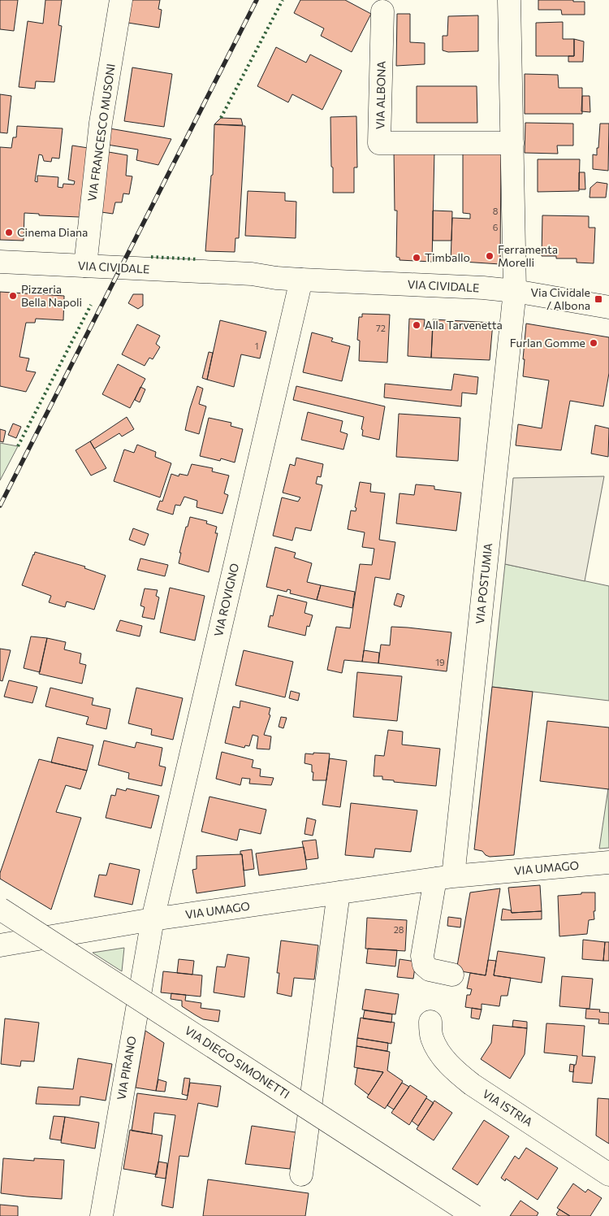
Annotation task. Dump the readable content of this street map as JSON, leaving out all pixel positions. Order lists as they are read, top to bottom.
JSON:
{
  "streets": {
    "street": [
      "VIA ALBONA",
      "VIA FRANCESCO MUSONI",
      "VIA CIVIDALE",
      "VIA POSTUMIA",
      "VIA ROVIGNO",
      "VIA UMAGO",
      "VIA DIEGO SIMONETTI",
      "VIA PIRANO",
      "VIA ISTRIA"
    ]
  },
  "crossings": [
    ["VIA FRANCESCO MUSONI", "VIA CIVIDALE"],
    ["VIA CIVIDALE", "VIA POSTUMIA"],
    ["VIA CIVIDALE", "VIA ROVIGNO"],
    ["VIA POSTUMIA", "VIA UMAGO"],
    ["VIA ROVIGNO", "VIA UMAGO"],
    ["VIA ROVIGNO", "VIA PIRANO"],
    ["VIA UMAGO", "VIA PIRANO"]
  ],
  "places": {
    "other": [
      "Cinema Diana",
      "Ferramenta Morelli",
      "Timballo",
      "Pizzeria Bella Napoli",
      "Alla Tarvenetta",
      "Furlan Gomme"
    ],
    "transit": ["Via Cividale / Albona"]
  },
  "house_numbers": [
    "8",
    "6",
    "72",
    "1",
    "19",
    "28"
  ]
}
